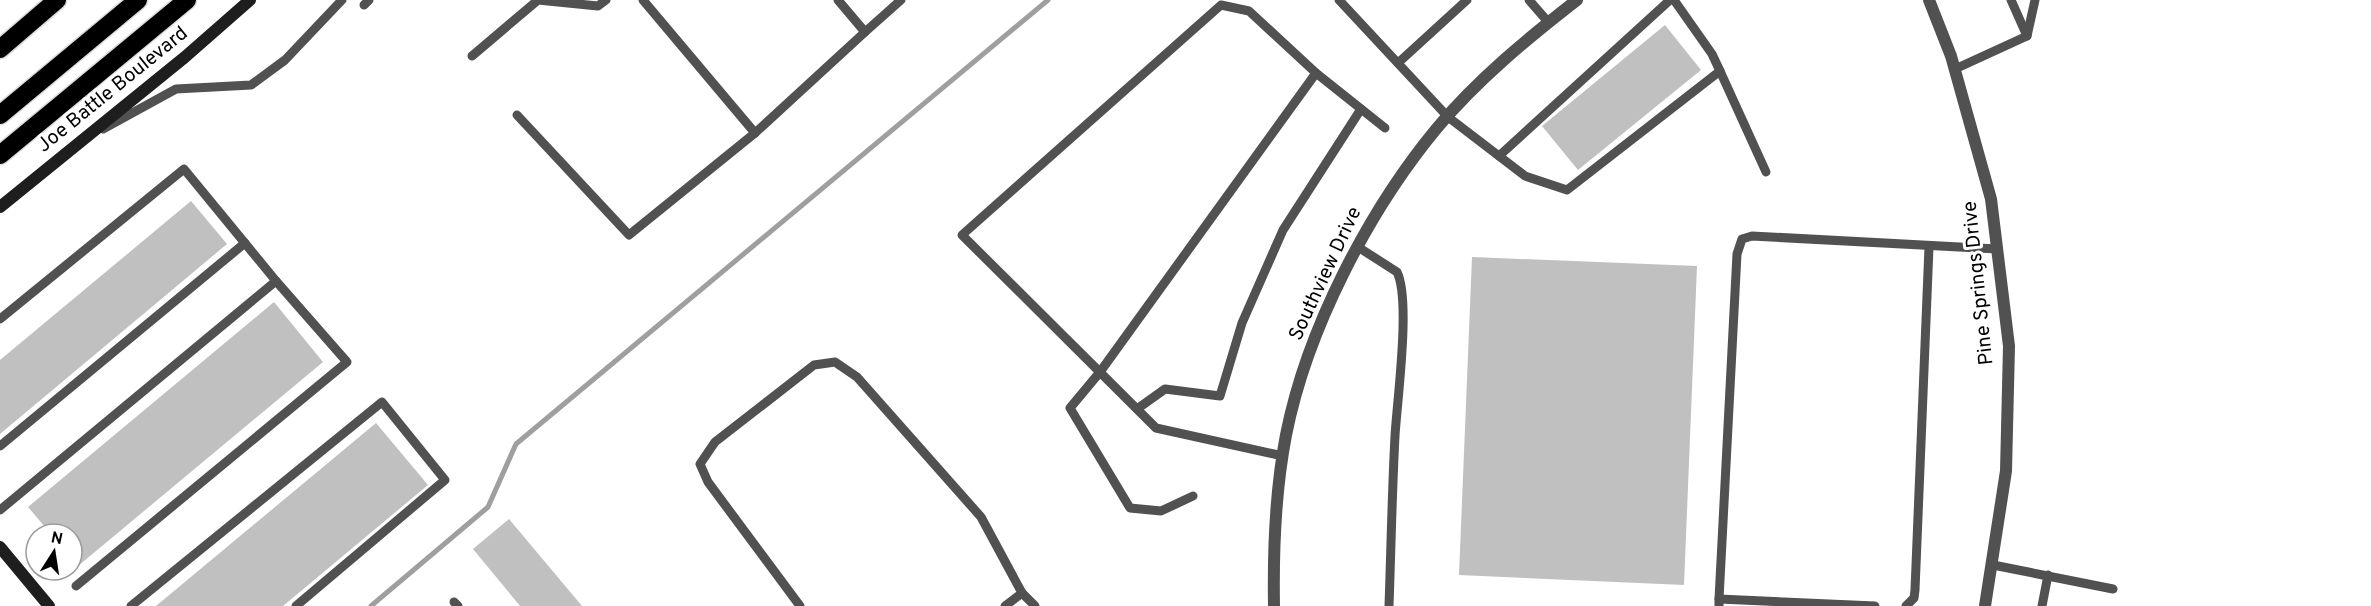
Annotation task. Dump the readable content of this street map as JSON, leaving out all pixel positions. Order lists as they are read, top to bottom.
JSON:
{
  "streets": {
    "main road": ["Joe Battle Boulevard"],
    "street": ["Southview Drive", "Pine Springs Drive"]
  },
  "north": "top"
}
